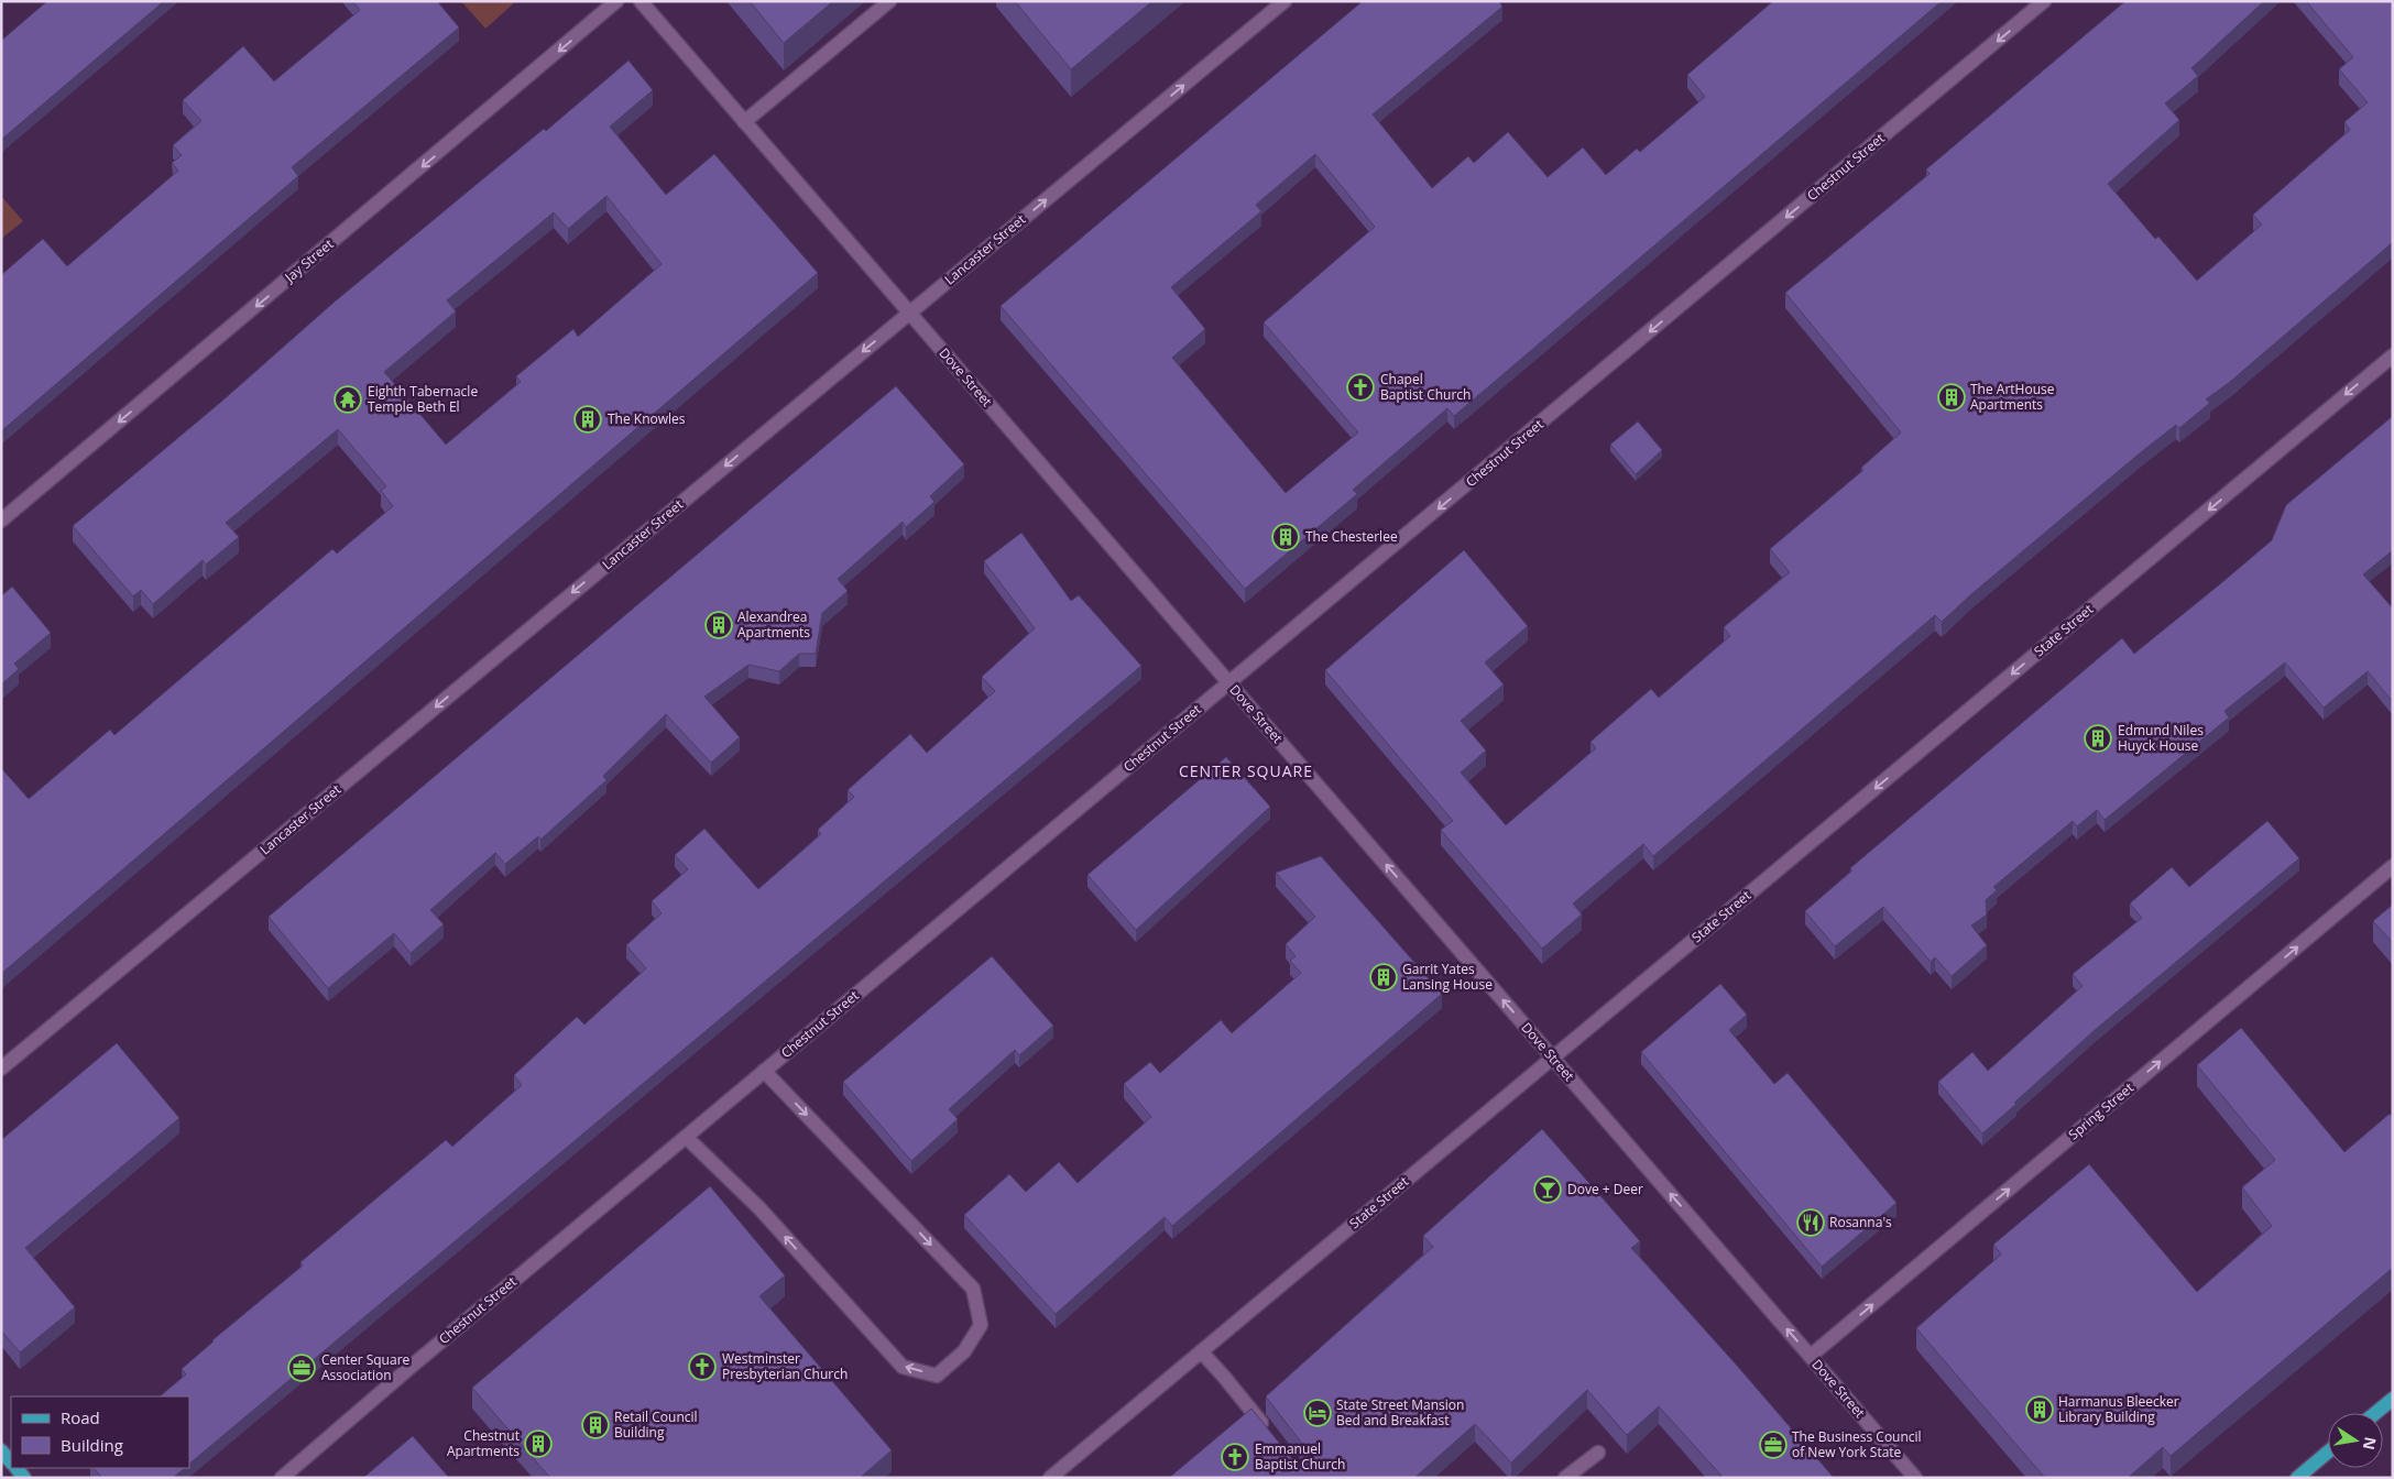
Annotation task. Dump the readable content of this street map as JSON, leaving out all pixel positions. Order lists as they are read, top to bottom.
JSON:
{
  "streets": {
    "street": [
      "Chestnut Street",
      "Lancaster Street",
      "Jay Street",
      "Dove Street",
      "State Street",
      "Spring Street"
    ]
  },
  "crossings": [
    ["Chestnut Street", "Dove Street"],
    ["Lancaster Street", "Dove Street"],
    ["Dove Street", "State Street"],
    ["Dove Street", "Spring Street"]
  ],
  "one_way": [
    "Chestnut Street",
    "Jay Street",
    "Dove Street",
    "State Street",
    "Spring Street"
  ],
  "districts": ["CENTER SQUARE"],
  "places": {
    "church": ["Chapel Baptist Church", "Westminster Presbyterian Church", "Emmanuel Baptist Church"],
    "building": [
      "The ArtHouse Apartments",
      "The Knowles",
      "The Chesterlee",
      "Alexandrea Apartments",
      "Edmund Niles Huyck House",
      "Garrit Yates Lansing House",
      "Harmanus Bleecker Library Building",
      "Retail Council Building",
      "Chestnut Apartments"
    ],
    "temple": ["Eighth Tabernacle Temple Beth El"],
    "bar": ["Dove + Deer"],
    "restaurant": ["Rosanna's"],
    "office": ["Center Square Association", "The Business Council of New York State"],
    "hotel": ["State Street Mansion Bed and Breakfast"]
  },
  "legend": ["Road", "Building"],
  "north": "right"
}
